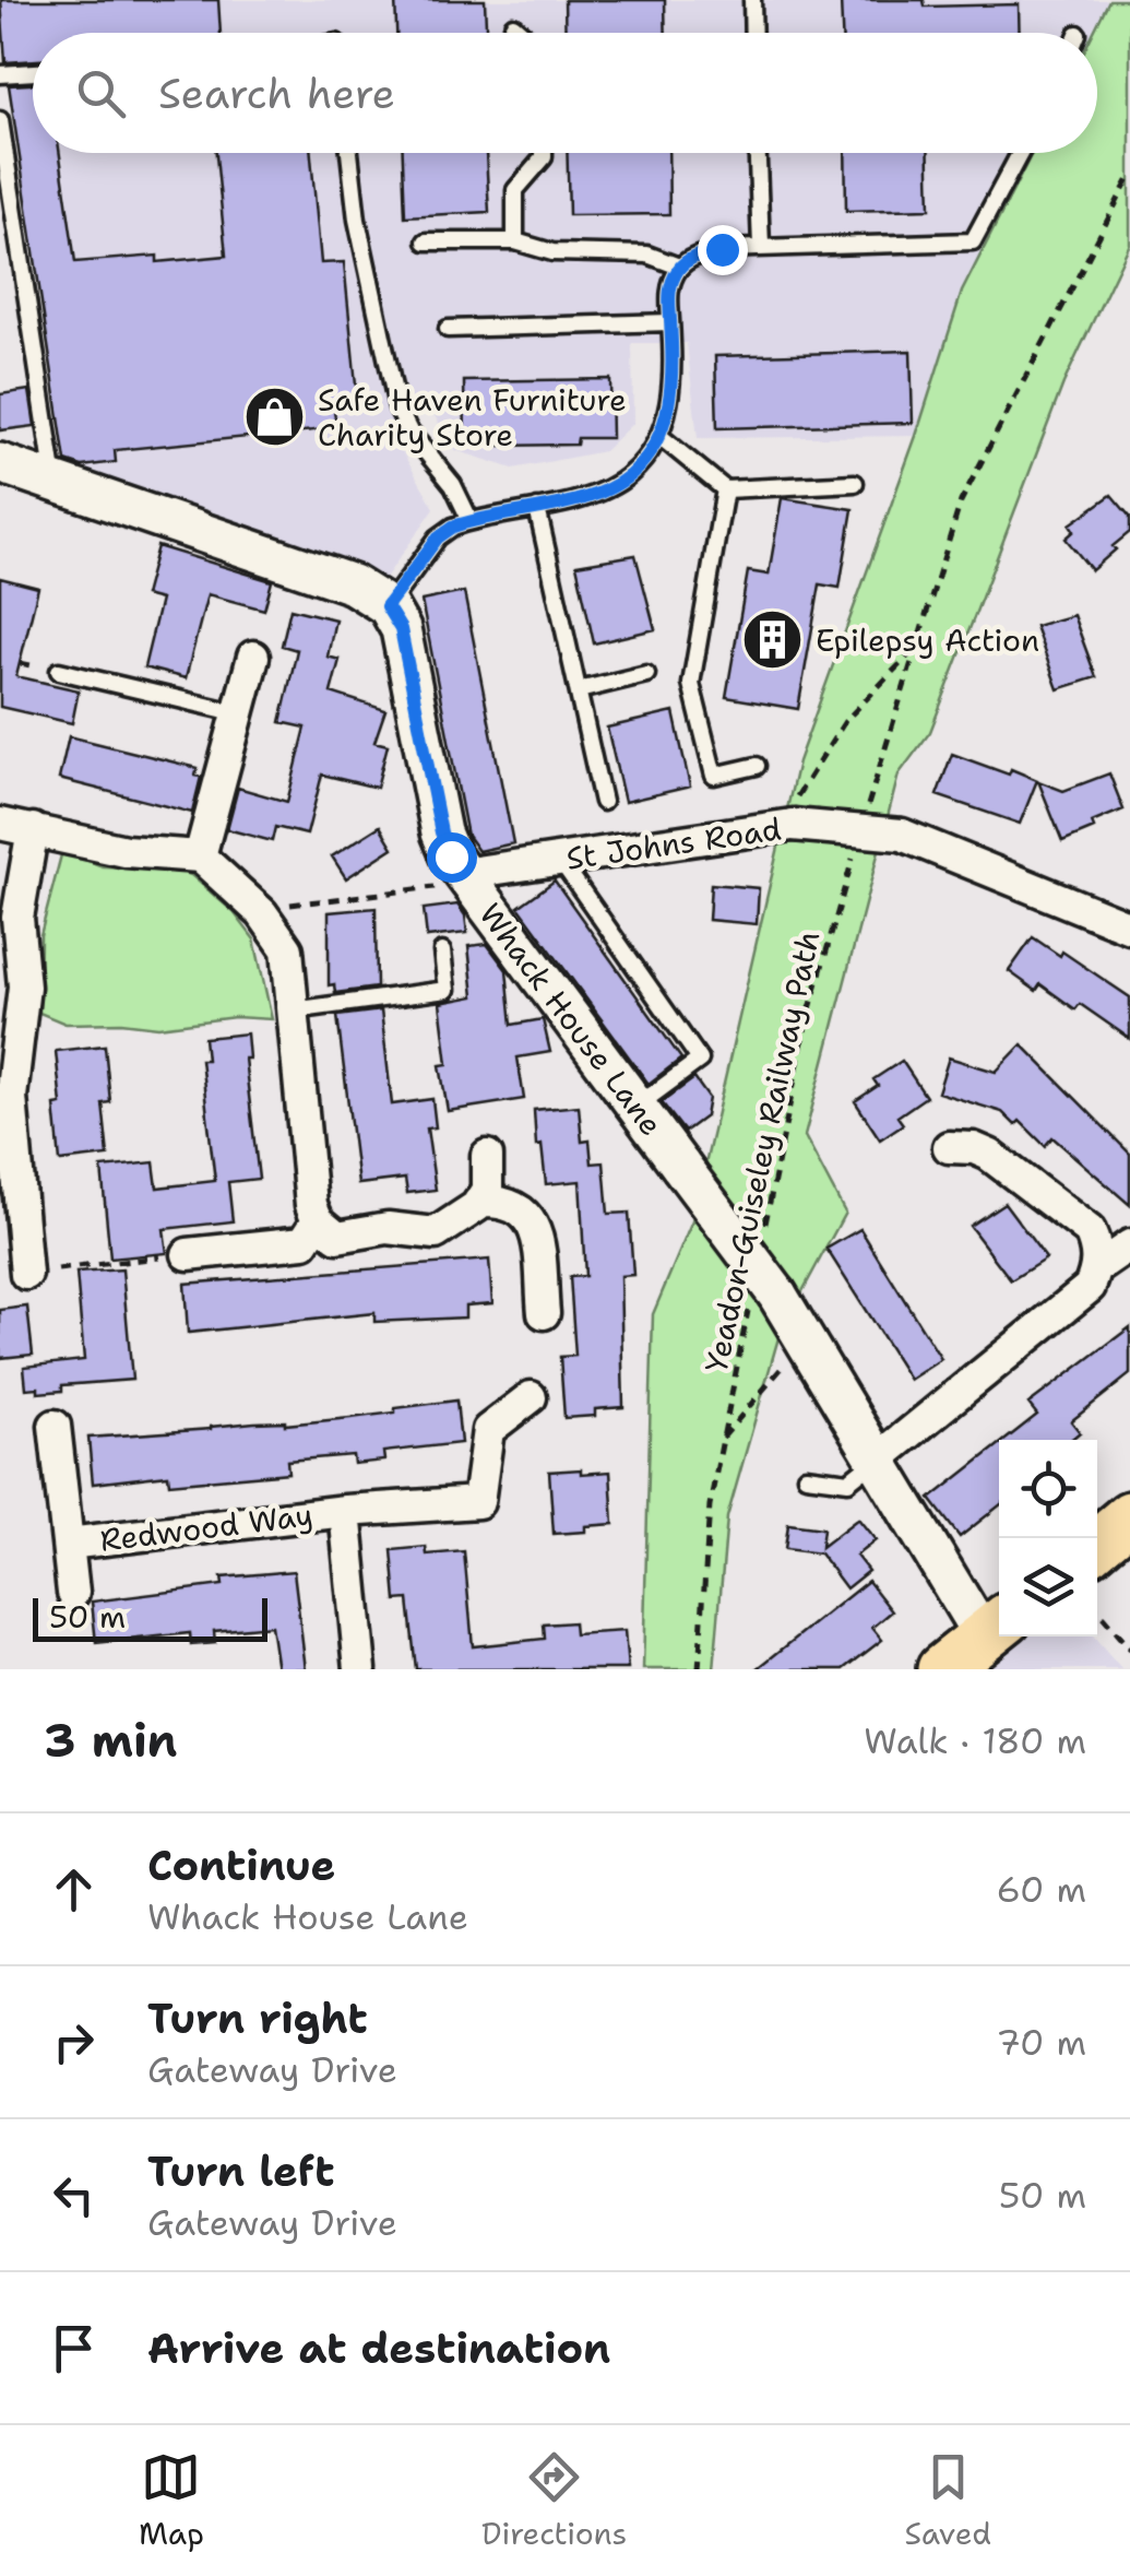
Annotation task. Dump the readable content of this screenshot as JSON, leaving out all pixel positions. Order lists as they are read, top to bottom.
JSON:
{
  "streets": {
    "street": ["St Johns Road", "Whack House Lane", "Redwood Way"],
    "path": ["Yeadon-Guiseley Railway Path"]
  },
  "crossings": [
    ["St Johns Road", "Whack House Lane"],
    ["Whack House Lane", "Yeadon-Guiseley Railway Path"]
  ],
  "places": {
    "shop": ["Safe Haven Furniture Charity Store"],
    "building": ["Epilepsy Action"]
  },
  "scale_bar": "50 m",
  "page": {
    "search": "Search here",
    "scale": "50 m",
    "heading": ["3 min", "Walk · 180 m"],
    "list": [
      ["Continue", "Whack House Lane", "60 m"],
      ["Turn right", "Gateway Drive", "70 m"],
      ["Turn left", "Gateway Drive", "50 m"],
      "Arrive at destination"
    ],
    "nav": ["Map", "Directions", "Saved"]
  }
}
